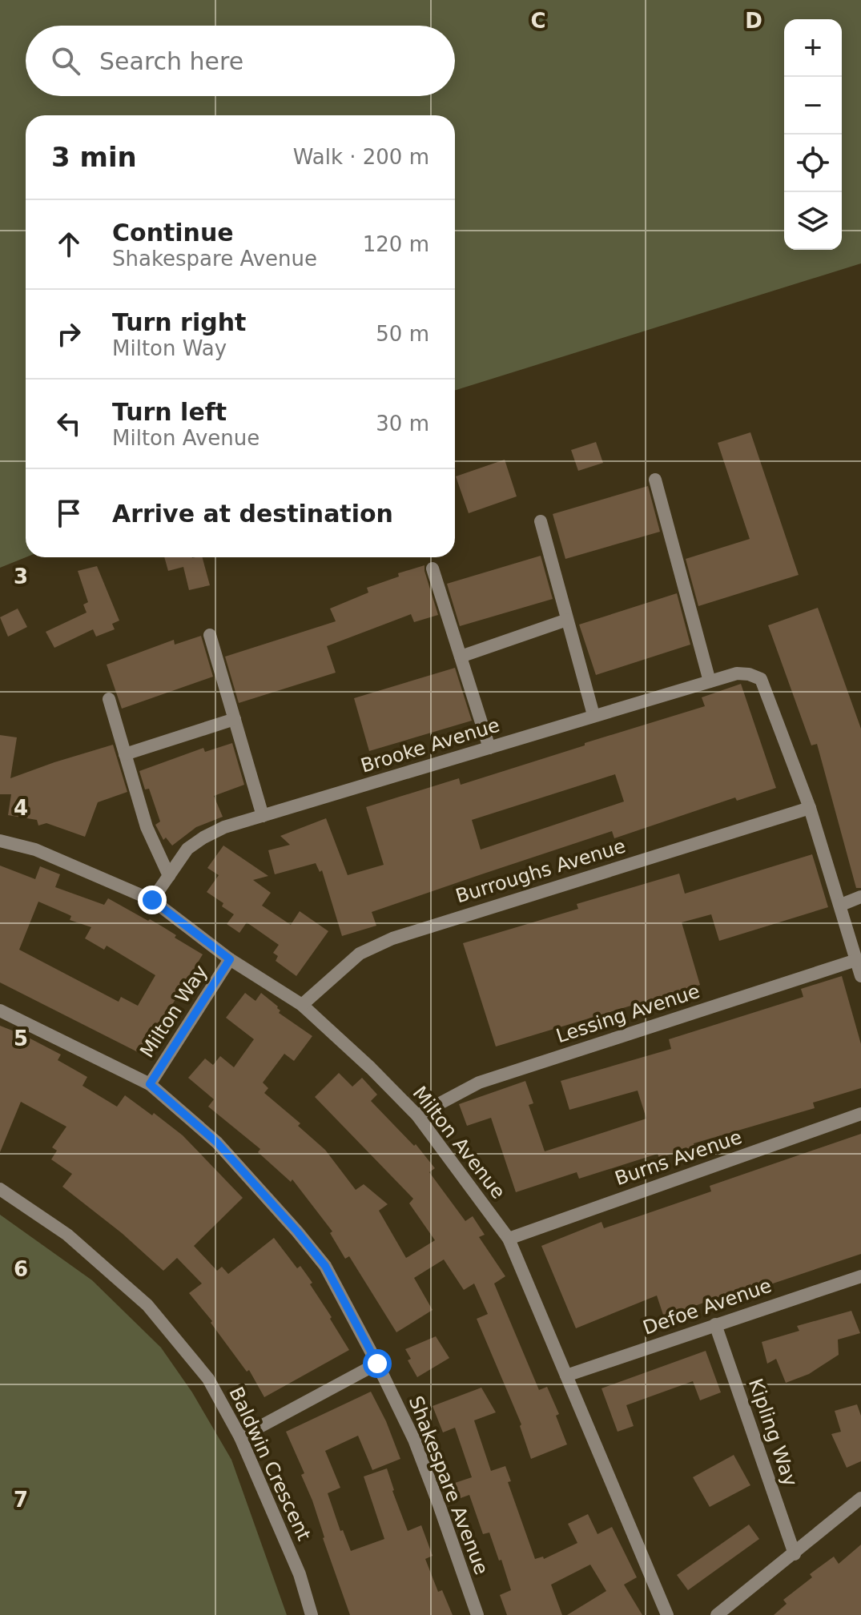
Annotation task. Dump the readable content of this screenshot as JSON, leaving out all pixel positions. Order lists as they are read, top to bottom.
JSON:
{
  "streets": {
    "street": [
      "Brooke Avenue",
      "Burroughs Avenue",
      "Milton Way",
      "Lessing Avenue",
      "Milton Avenue",
      "Burns Avenue",
      "Defoe Avenue",
      "Kipling Way",
      "Baldwin Crescent",
      "Shakespare Avenue"
    ]
  },
  "crossings": [
    ["Brooke Avenue", "Burroughs Avenue"],
    ["Brooke Avenue", "Milton Avenue"],
    ["Burroughs Avenue", "Milton Avenue"],
    ["Milton Way", "Milton Avenue"],
    ["Milton Way", "Shakespare Avenue"],
    ["Lessing Avenue", "Milton Avenue"],
    ["Milton Avenue", "Burns Avenue"],
    ["Milton Avenue", "Defoe Avenue"],
    ["Defoe Avenue", "Kipling Way"]
  ],
  "page": {
    "map_buttons": ["+", "−"],
    "search": "Search here",
    "heading": ["3 min", "Walk · 200 m"],
    "list": [
      ["Continue", "Shakespare Avenue", "120 m"],
      ["Turn right", "Milton Way", "50 m"],
      ["Turn left", "Milton Avenue", "30 m"],
      "Arrive at destination"
    ]
  },
  "grid": {
    "columns": ["C", "D"],
    "rows": [
      "3",
      "4",
      "5",
      "6",
      "7"
    ]
  }
}
